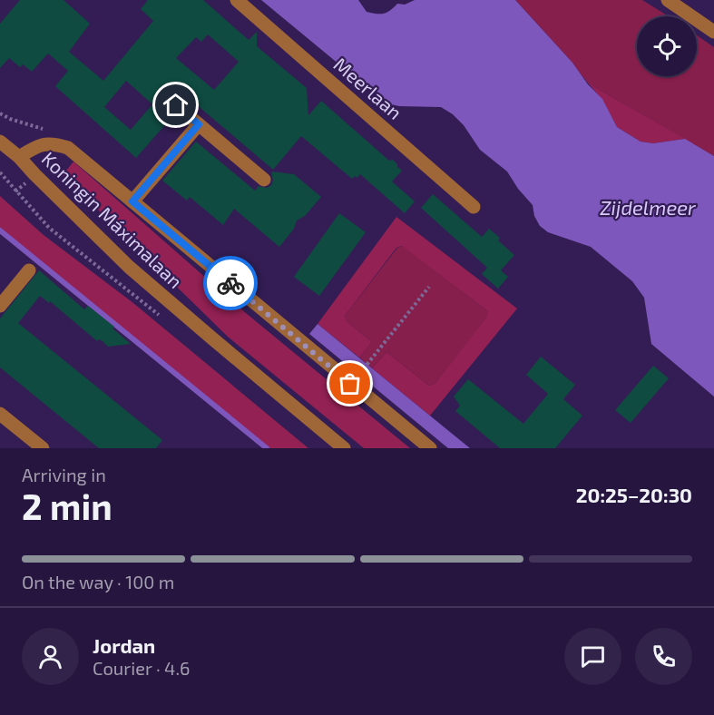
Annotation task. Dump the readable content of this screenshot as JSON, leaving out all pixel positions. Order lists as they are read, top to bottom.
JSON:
{
  "streets": {
    "street": ["Meerlaan", "Koningin Máximalaan"]
  },
  "water": ["Zijdelmeer"],
  "page": {
    "heading": ["2 min", "Arriving in", "20:25–20:30"],
    "panel": ["Jordan", "Courier · 4.6"],
    "bar": "On the way · 100 m"
  }
}
